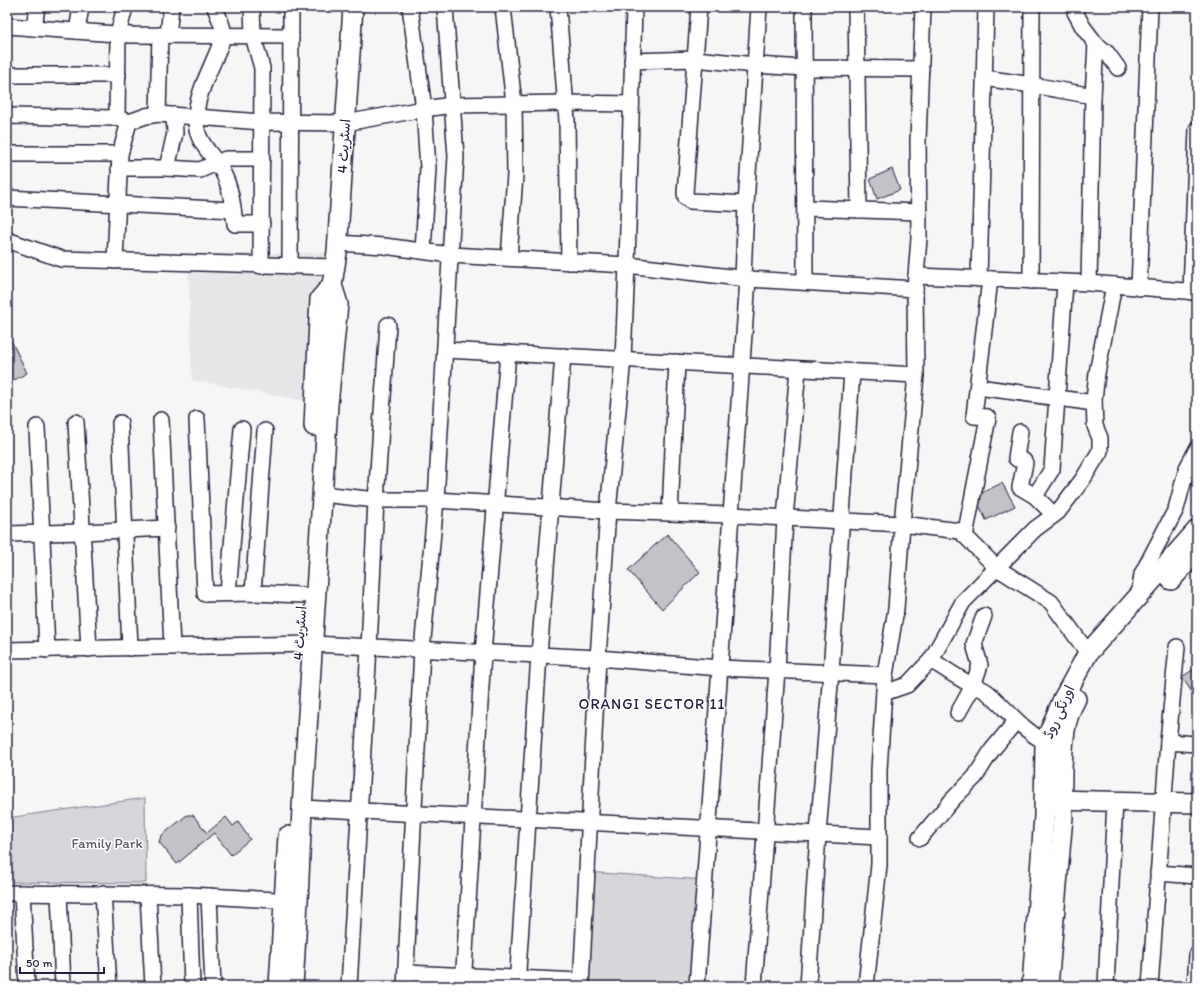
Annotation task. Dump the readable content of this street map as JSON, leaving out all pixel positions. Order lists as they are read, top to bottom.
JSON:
{
  "streets": {
    "main road": ["اسٹریٹ 4", "اورنگی روڈ"]
  },
  "districts": ["ORANGI SECTOR 11"],
  "parks": ["Family Park"],
  "scale_bar": "50 m"
}
